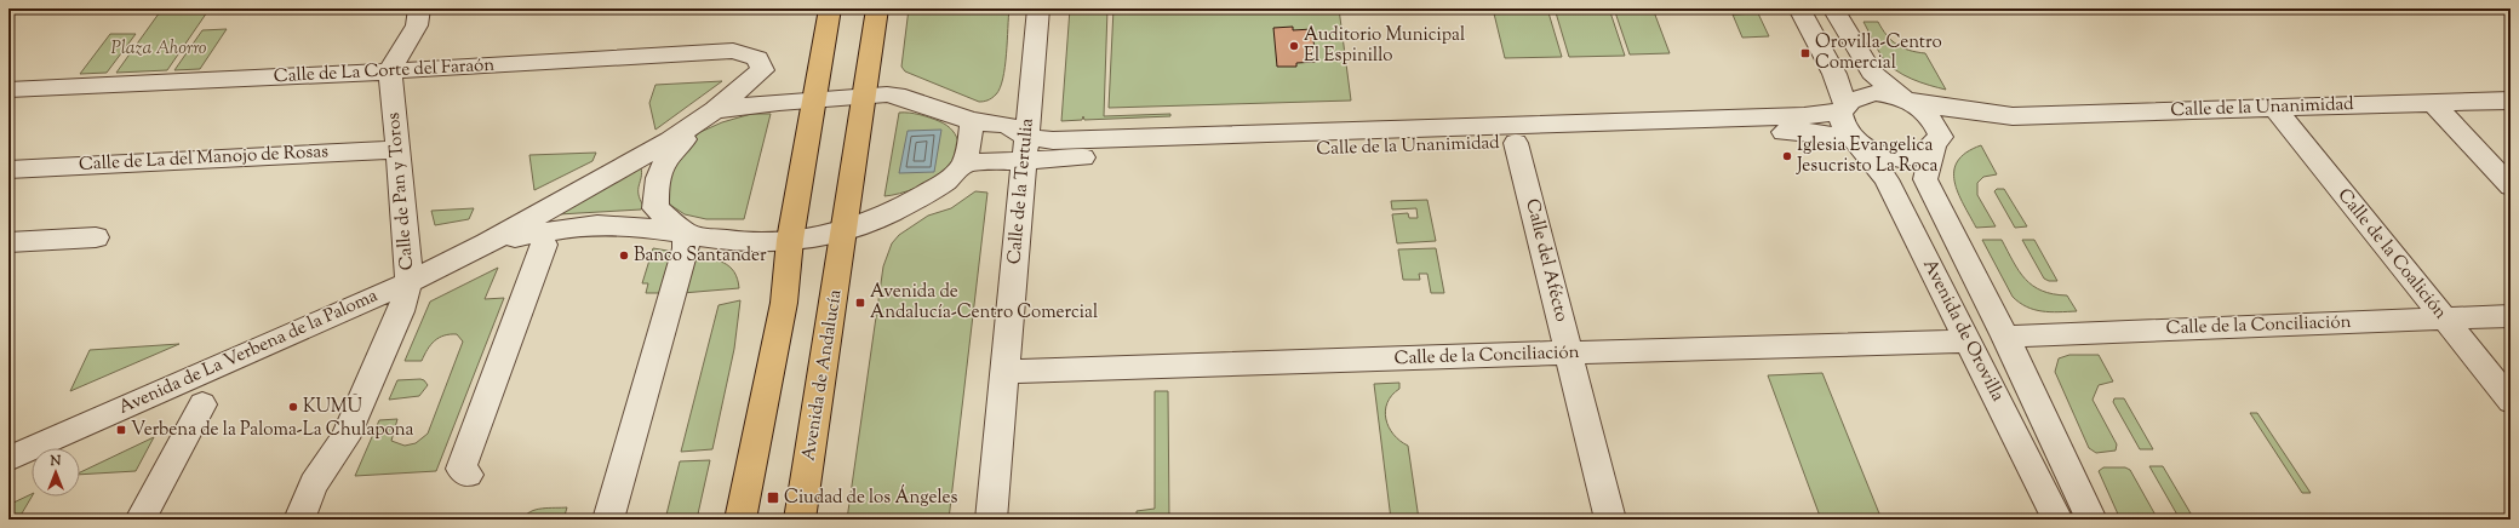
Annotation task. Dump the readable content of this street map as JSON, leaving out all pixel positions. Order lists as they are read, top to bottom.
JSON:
{
  "streets": {
    "main road": ["Avenida de Andalucía"],
    "street": [
      "Calle de La Corte del Faraón",
      "Calle de la Unanimidad",
      "Calle de La del Manojo de Rosas",
      "Calle de Pan y Toros",
      "Calle de la Tertulia",
      "Calle de la Coalición",
      "Calle del Afécto",
      "Calle de la Conciliación",
      "Avenida de Orovilla",
      "Avenida de La Verbena de la Paloma"
    ]
  },
  "crossings": [
    ["Calle de La Corte del Faraón", "Calle de Pan y Toros"],
    ["Calle de La Corte del Faraón", "Avenida de La Verbena de la Paloma"],
    ["Calle de la Unanimidad", "Calle de la Tertulia"],
    ["Calle de la Unanimidad", "Calle de la Coalición"],
    ["Calle de la Unanimidad", "Calle del Afécto"],
    ["Calle de la Unanimidad", "Avenida de Orovilla"],
    ["Calle de la Unanimidad", "Avenida de Andalucía"],
    ["Calle de La del Manojo de Rosas", "Calle de Pan y Toros"],
    ["Calle de Pan y Toros", "Avenida de La Verbena de la Paloma"],
    ["Calle de la Tertulia", "Calle de la Conciliación"],
    ["Calle de la Coalición", "Calle de la Conciliación"],
    ["Calle del Afécto", "Calle de la Conciliación"],
    ["Calle de la Conciliación", "Avenida de Orovilla"]
  ],
  "parks": ["Plaza Ahorro"],
  "places": {
    "other": [
      "Auditorio Municipal El Espinillo",
      "Iglesia Evangelica Jesucristo La Roca",
      "Banco Santander",
      "KUMŪ"
    ],
    "transit": [
      "Orovilla-Centro Comercial",
      "Avenida de Andalucía-Centro Comercial",
      "Verbena de la Paloma-La Chulapona",
      "Ciudad de los Ángeles"
    ]
  },
  "north": "top"
}
